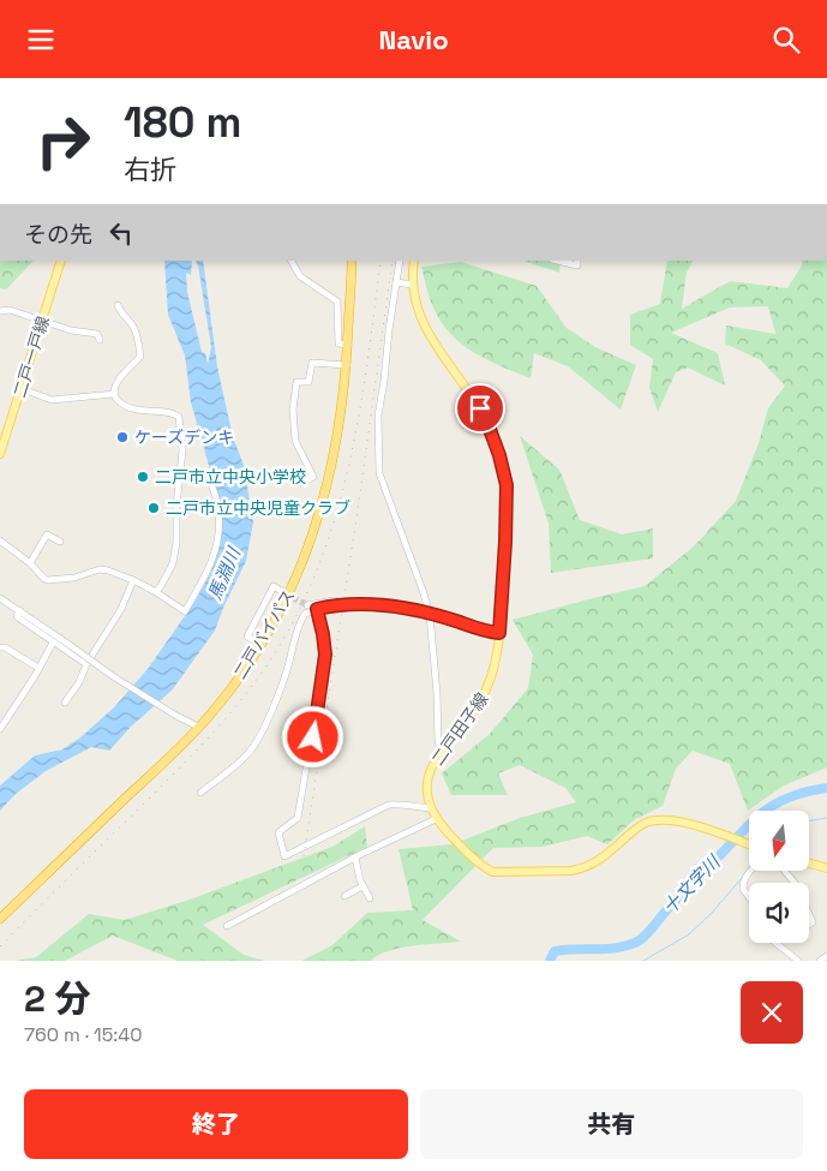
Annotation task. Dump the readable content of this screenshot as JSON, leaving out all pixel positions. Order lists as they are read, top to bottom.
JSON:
{
  "streets": {
    "highway": ["二戸バイパス"],
    "main road": ["二戸一戸線", "二戸田子線"]
  },
  "water": ["馬淵川", "十文字川"],
  "places": ["ケーズデンキ", "二戸市立中央小学校", "二戸市立中央児童クラブ"],
  "north": "bottom",
  "page": {
    "header": "Navio",
    "turn": ["180 m", "右折"],
    "then": "その先",
    "heading": ["2 分", "760 m · 15:40"],
    "buttons": ["終了", "共有"]
  }
}
